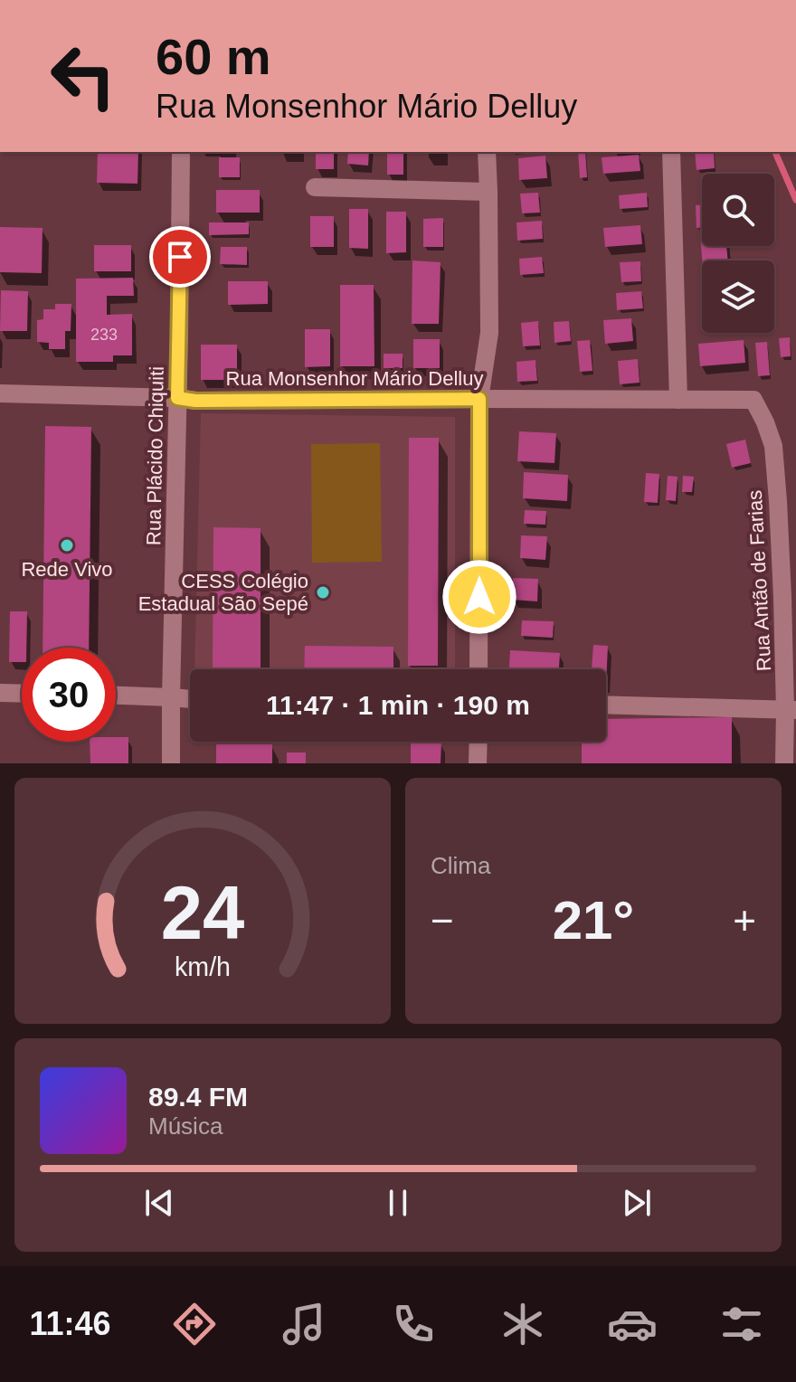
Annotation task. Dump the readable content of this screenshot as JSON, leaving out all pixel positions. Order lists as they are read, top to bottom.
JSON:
{
  "streets": {
    "street": ["Rua Monsenhor Mário Delluy", "Rua Plácido Chiquiti", "Rua Antão de Farias"]
  },
  "crossings": [
    ["Rua Monsenhor Mário Delluy", "Rua Plácido Chiquiti"],
    ["Rua Monsenhor Mário Delluy", "Rua Antão de Farias"]
  ],
  "places": ["Rede Vivo", "CESS Colégio Estadual São Sepé"],
  "house_numbers": ["233"],
  "page": {
    "turn": ["60 m", "Rua Monsenhor Mário Delluy"],
    "limit": "30",
    "trip": "11:47 · 1 min · 190 m",
    "tile": "Clima",
    "heat": ["−", "21°", "+"],
    "song": ["89.4 FM", "Música"],
    "tabs": "11:46",
    "gauge": ["24", "km/h"]
  }
}
